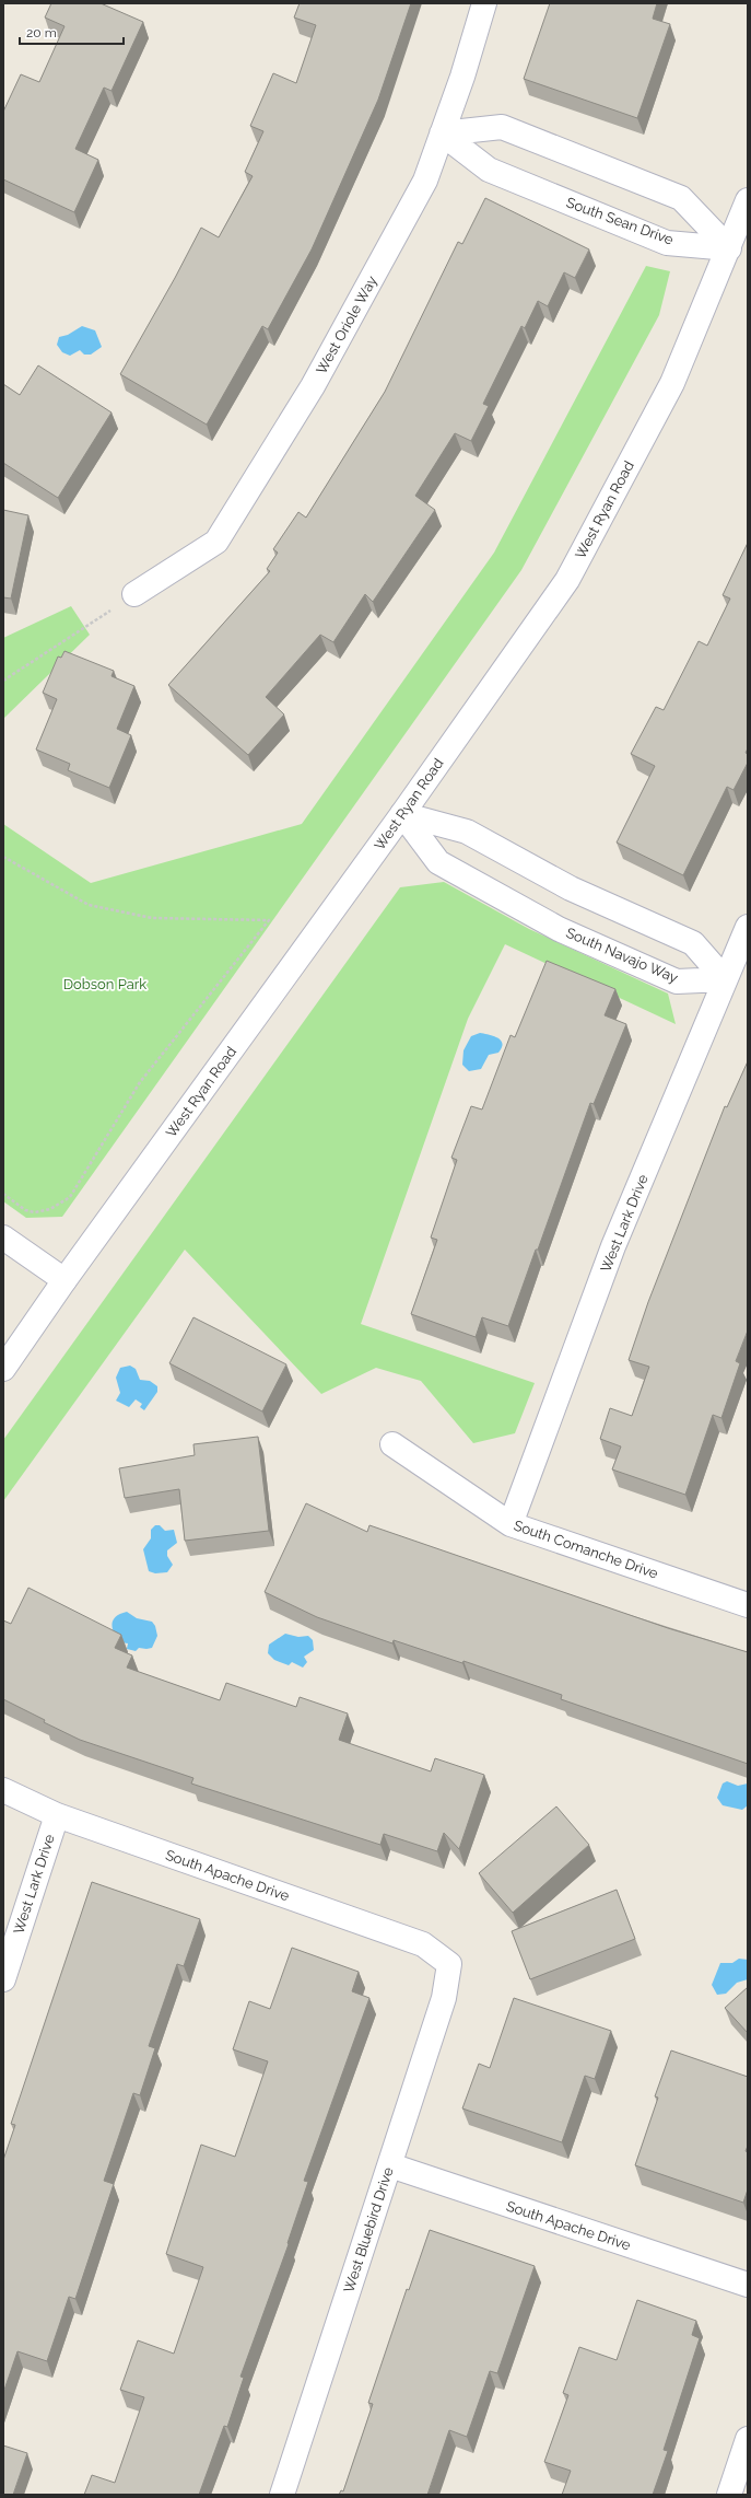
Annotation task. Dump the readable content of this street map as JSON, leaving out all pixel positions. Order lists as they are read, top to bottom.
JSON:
{
  "streets": {
    "street": [
      "South Sean Drive",
      "West Oriole Way",
      "West Ryan Road",
      "South Navajo Way",
      "West Lark Drive",
      "South Comanche Drive",
      "South Apache Drive",
      "West Bluebird Drive"
    ]
  },
  "crossings": [
    ["South Sean Drive", "West Oriole Way"],
    ["South Sean Drive", "West Ryan Road"],
    ["West Ryan Road", "South Navajo Way"],
    ["South Navajo Way", "West Lark Drive"],
    ["West Lark Drive", "South Comanche Drive"],
    ["West Lark Drive", "South Apache Drive"],
    ["South Apache Drive", "West Bluebird Drive"]
  ],
  "parks": ["Dobson Park"],
  "scale_bar": "20 m"
}
